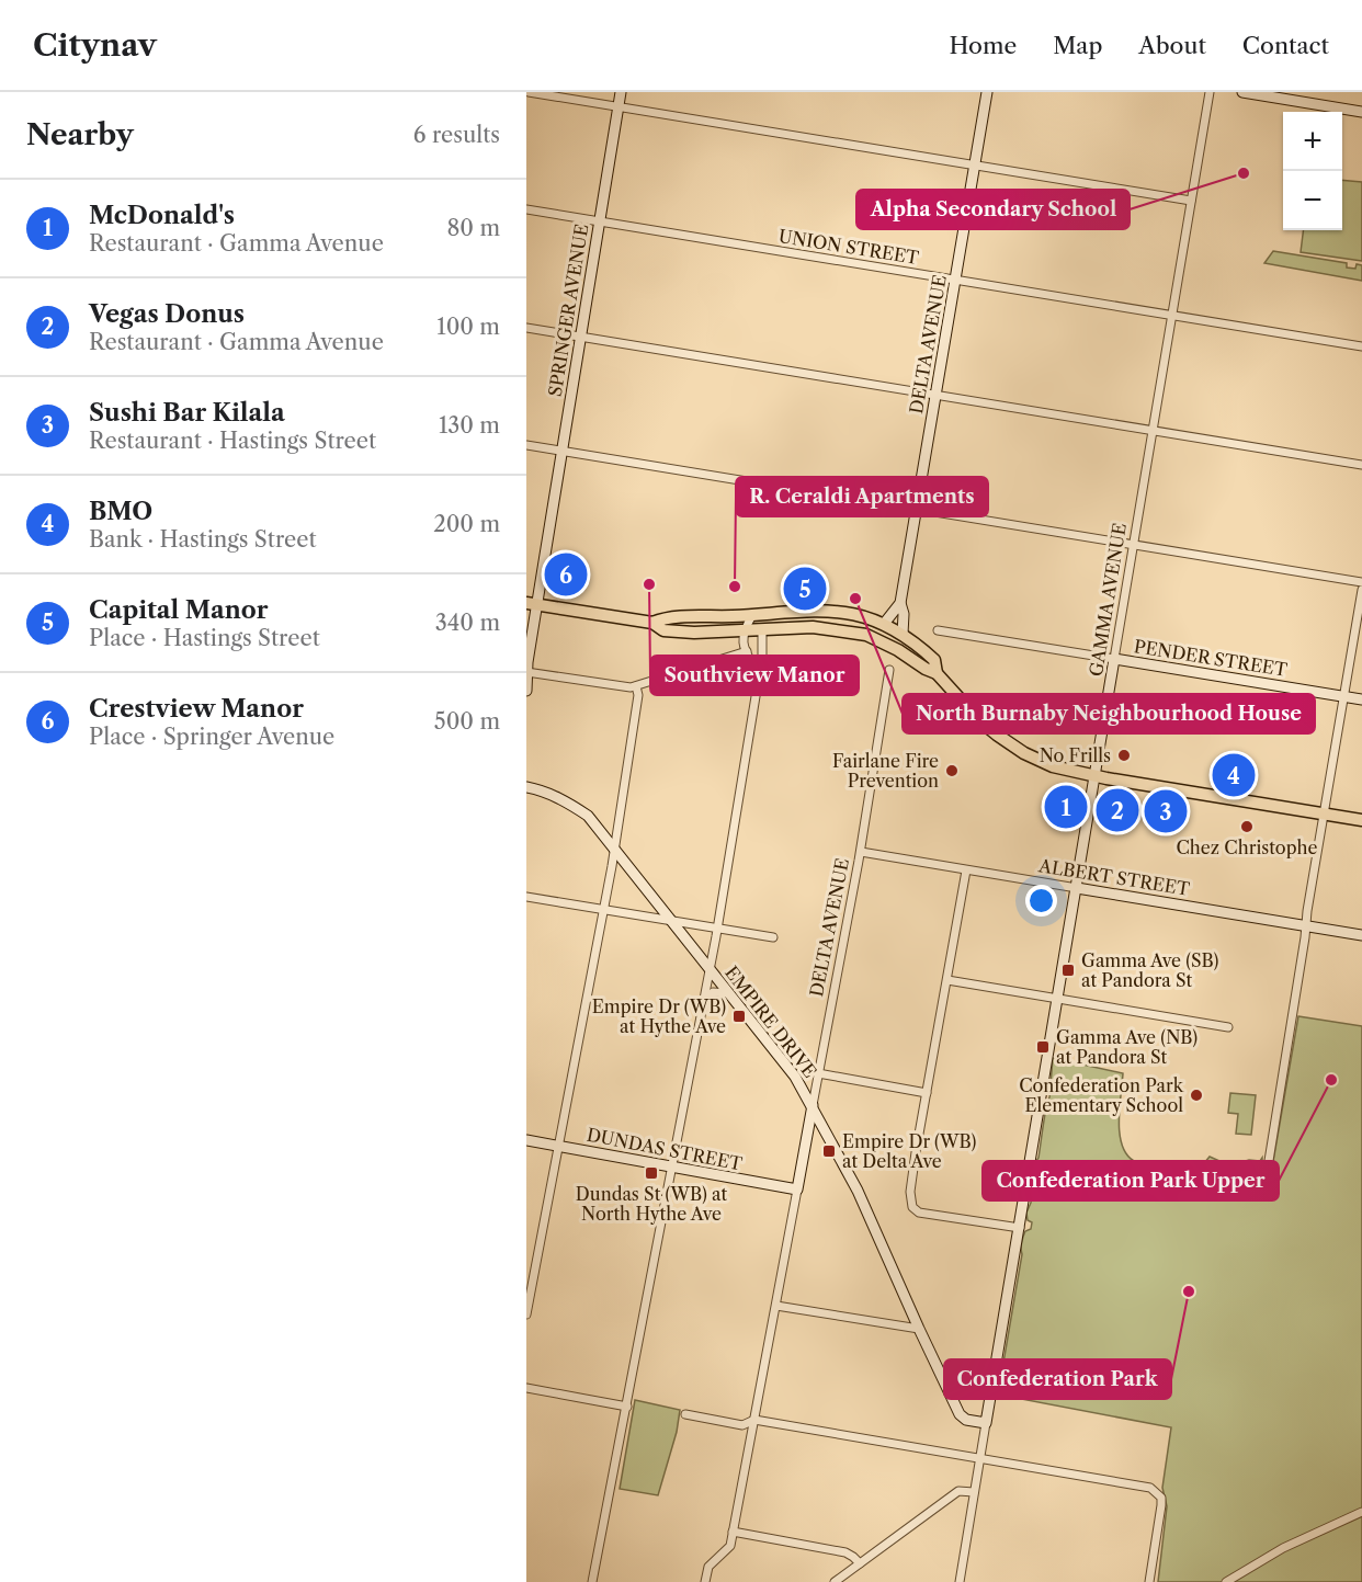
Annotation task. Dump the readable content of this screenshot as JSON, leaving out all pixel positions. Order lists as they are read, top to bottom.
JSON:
{
  "streets": {
    "street": [
      "UNION STREET",
      "SPRINGER AVENUE",
      "DELTA AVENUE",
      "GAMMA AVENUE",
      "PENDER STREET",
      "ALBERT STREET",
      "EMPIRE DRIVE",
      "DUNDAS STREET"
    ]
  },
  "crossings": [
    ["UNION STREET", "SPRINGER AVENUE"],
    ["UNION STREET", "DELTA AVENUE"],
    ["UNION STREET", "GAMMA AVENUE"],
    ["DELTA AVENUE", "ALBERT STREET"],
    ["DELTA AVENUE", "EMPIRE DRIVE"],
    ["DELTA AVENUE", "DUNDAS STREET"],
    ["GAMMA AVENUE", "PENDER STREET"],
    ["GAMMA AVENUE", "ALBERT STREET"],
    ["GAMMA AVENUE", "EMPIRE DRIVE"]
  ],
  "places": {
    "other": [
      "Alpha Secondary School",
      "Southview Manor",
      "R. Ceraldi Apartments",
      "North Burnaby Neighbourhood House",
      "No Frills",
      "Fairlane Fire Prevention",
      "Chez Christophe",
      "Confederation Park Upper",
      "Confederation Park Elementary School",
      "Confederation Park"
    ],
    "transit": [
      "Gamma Ave (SB) at Pandora St",
      "Empire Dr (WB) at Hythe Ave",
      "Gamma Ave (NB) at Pandora St",
      "Empire Dr (WB) at Delta Ave",
      "Dundas St (WB) at North Hythe Ave"
    ]
  },
  "page": {
    "header": "Citynav",
    "nav": [
      "Home",
      "Map",
      "About",
      "Contact"
    ],
    "heading": ["Nearby", "6 results"],
    "map_buttons": ["+", "−"],
    "list": [
      {
        "mark": "1",
        "name": "McDonald's",
        "note": "Restaurant · Gamma Avenue",
        "value": "80 m"
      },
      {
        "mark": "2",
        "name": "Vegas Donus",
        "note": "Restaurant · Gamma Avenue",
        "value": "100 m"
      },
      {
        "mark": "3",
        "name": "Sushi Bar Kilala",
        "note": "Restaurant · Hastings Street",
        "value": "130 m"
      },
      {
        "mark": "4",
        "name": "BMO",
        "note": "Bank · Hastings Street",
        "value": "200 m"
      },
      {
        "mark": "5",
        "name": "Capital Manor",
        "note": "Place · Hastings Street",
        "value": "340 m"
      },
      {
        "mark": "6",
        "name": "Crestview Manor",
        "note": "Place · Springer Avenue",
        "value": "500 m"
      }
    ],
    "pins": [
      "6",
      "5",
      "4",
      "1",
      "2",
      "3"
    ]
  }
}
